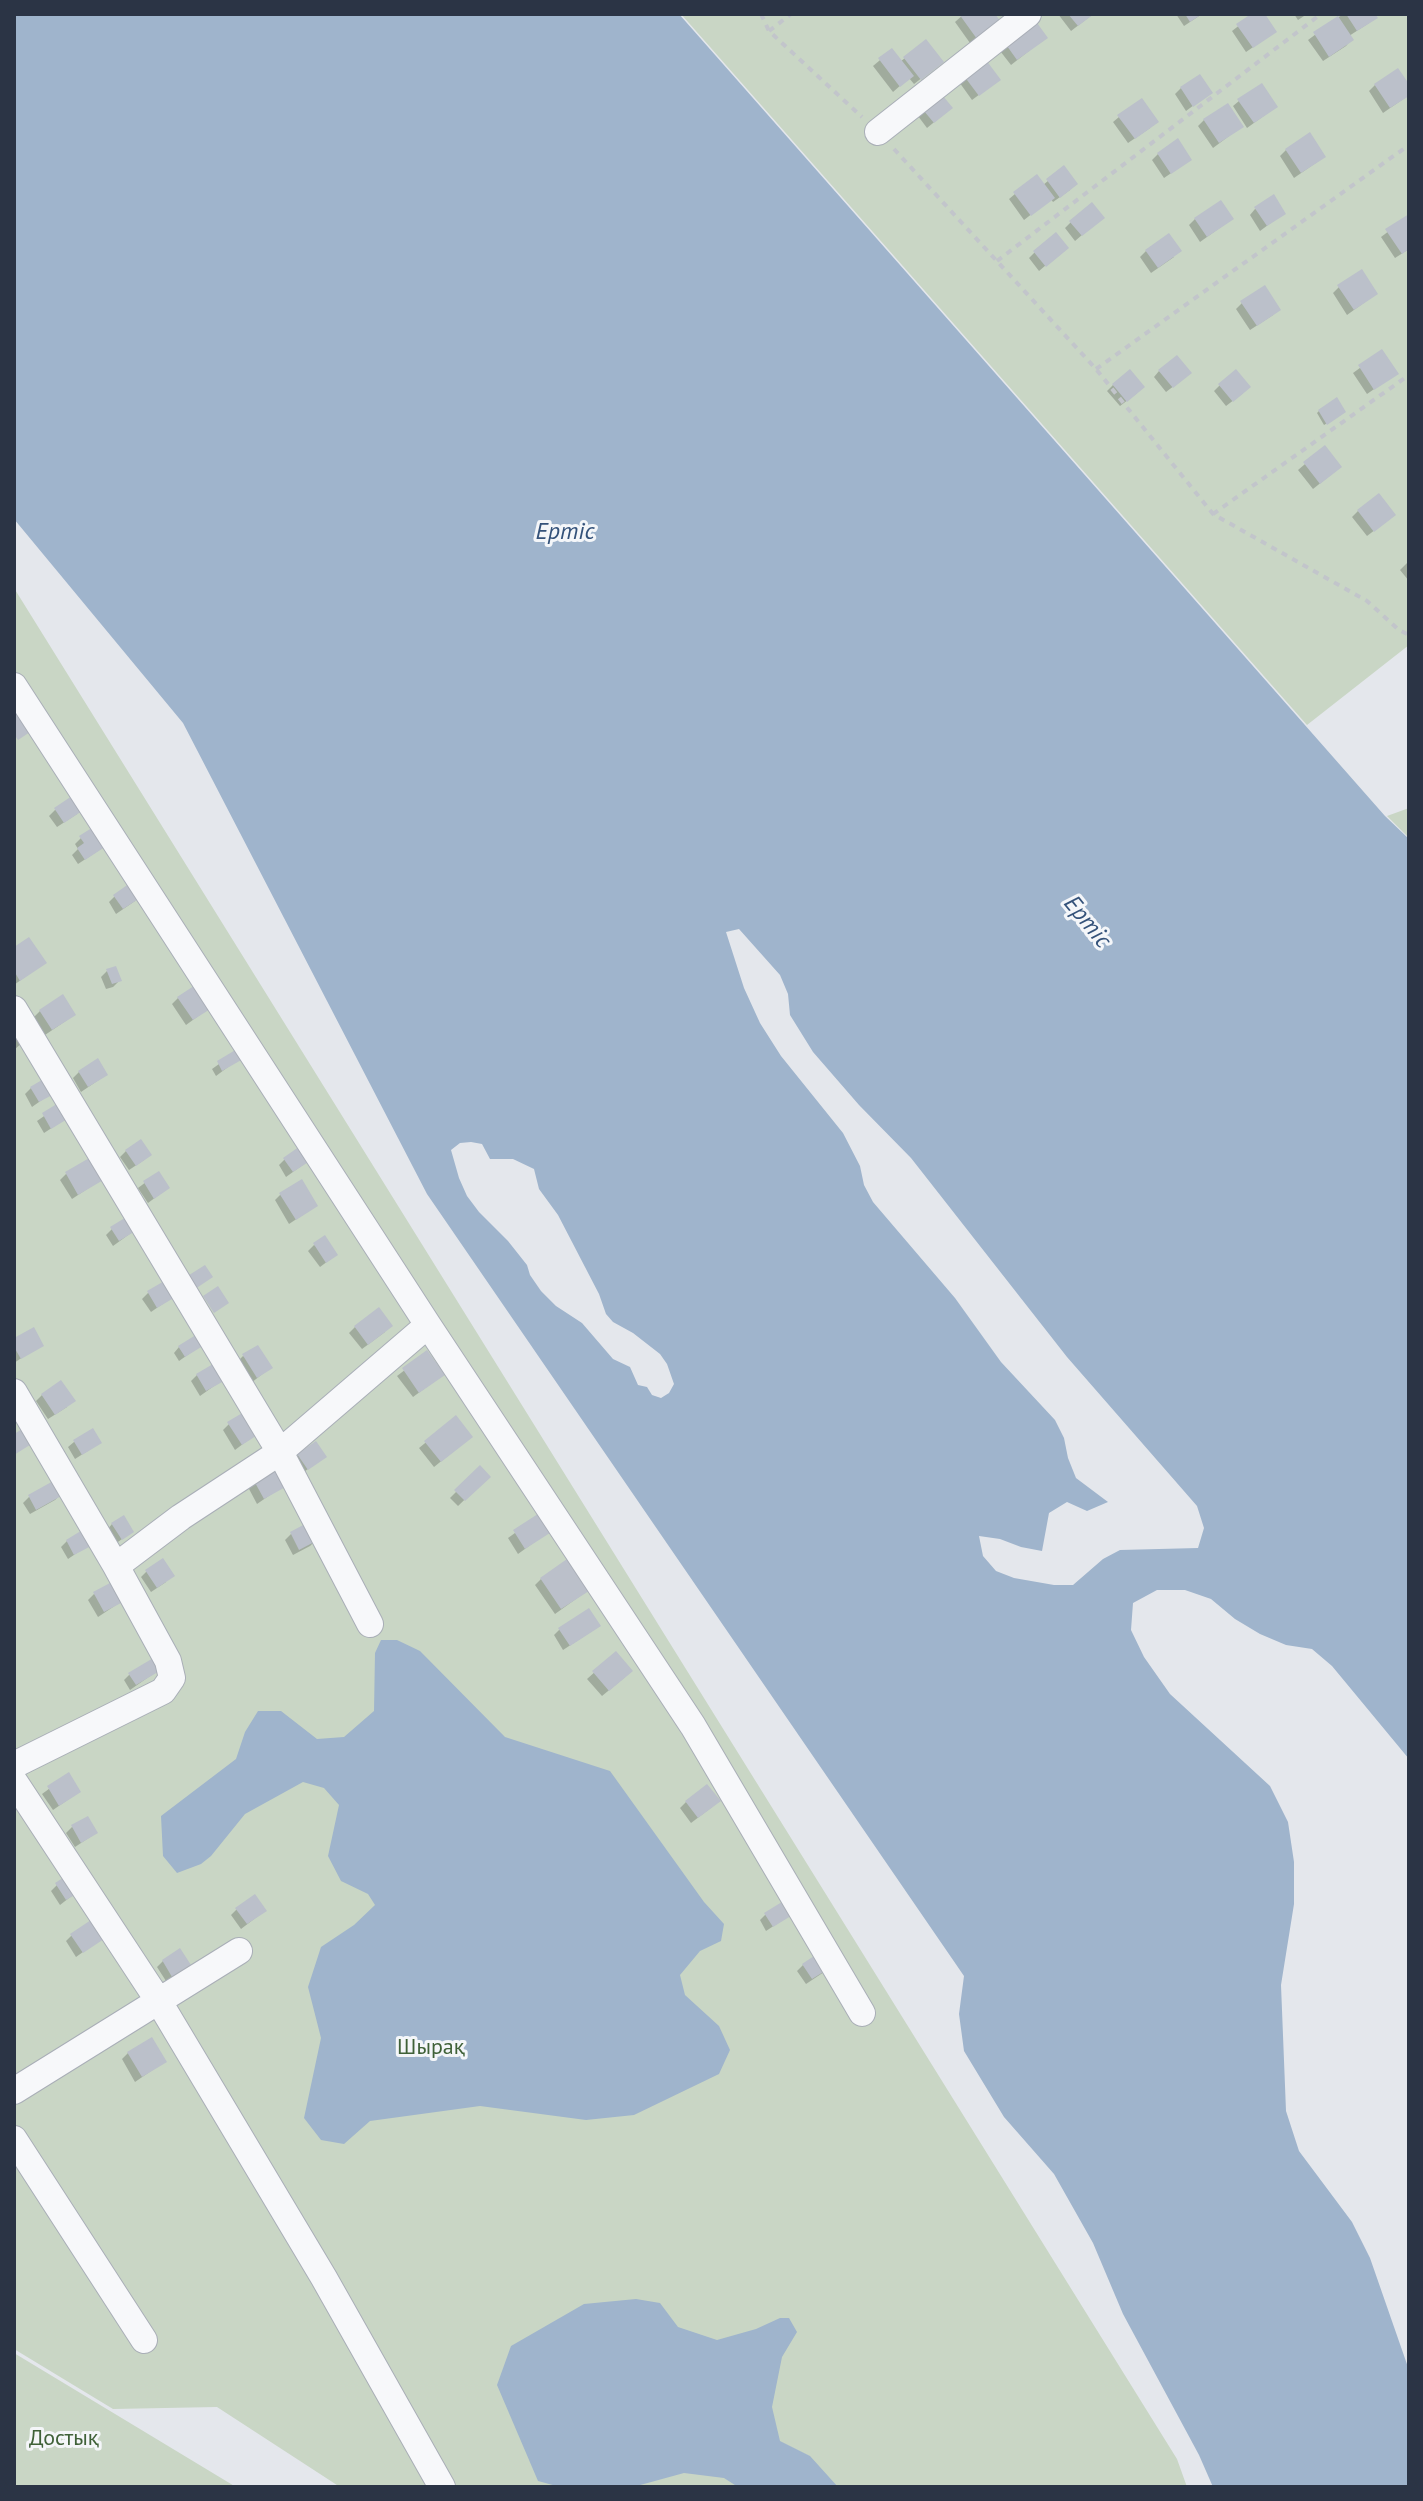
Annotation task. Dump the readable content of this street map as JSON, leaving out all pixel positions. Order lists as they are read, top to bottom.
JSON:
{
  "water": ["Ертіс"],
  "parks": ["Шырақ", "Достық"]
}
